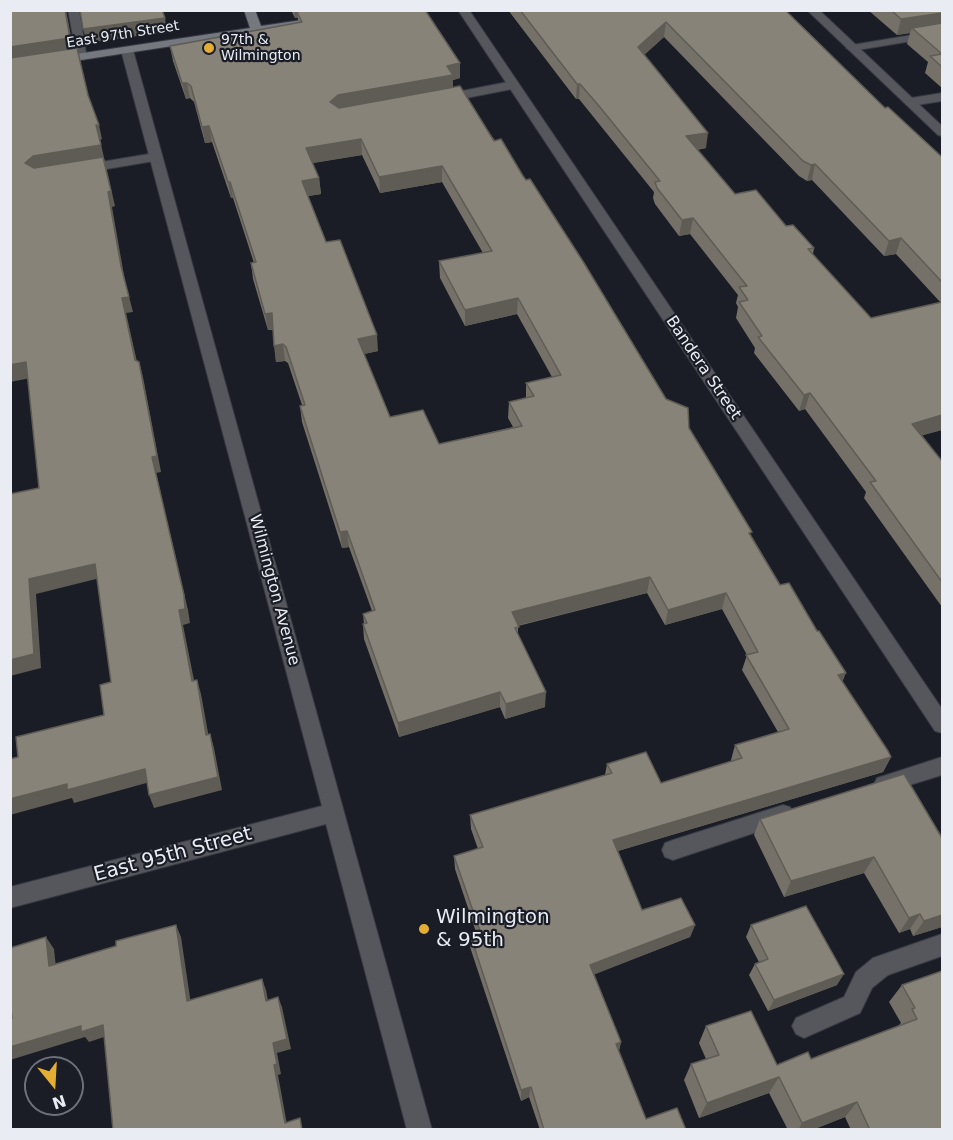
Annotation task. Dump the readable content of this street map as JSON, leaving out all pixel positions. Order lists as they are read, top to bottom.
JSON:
{
  "streets": {
    "street": [
      "East 97th Street",
      "Bandera Street",
      "Wilmington Avenue",
      "East 95th Street"
    ]
  },
  "crossings": [
    ["East 97th Street", "Wilmington Avenue"],
    ["Wilmington Avenue", "East 95th Street"]
  ],
  "places": ["97th & Wilmington", "Wilmington & 95th"],
  "north": "bottom"
}
